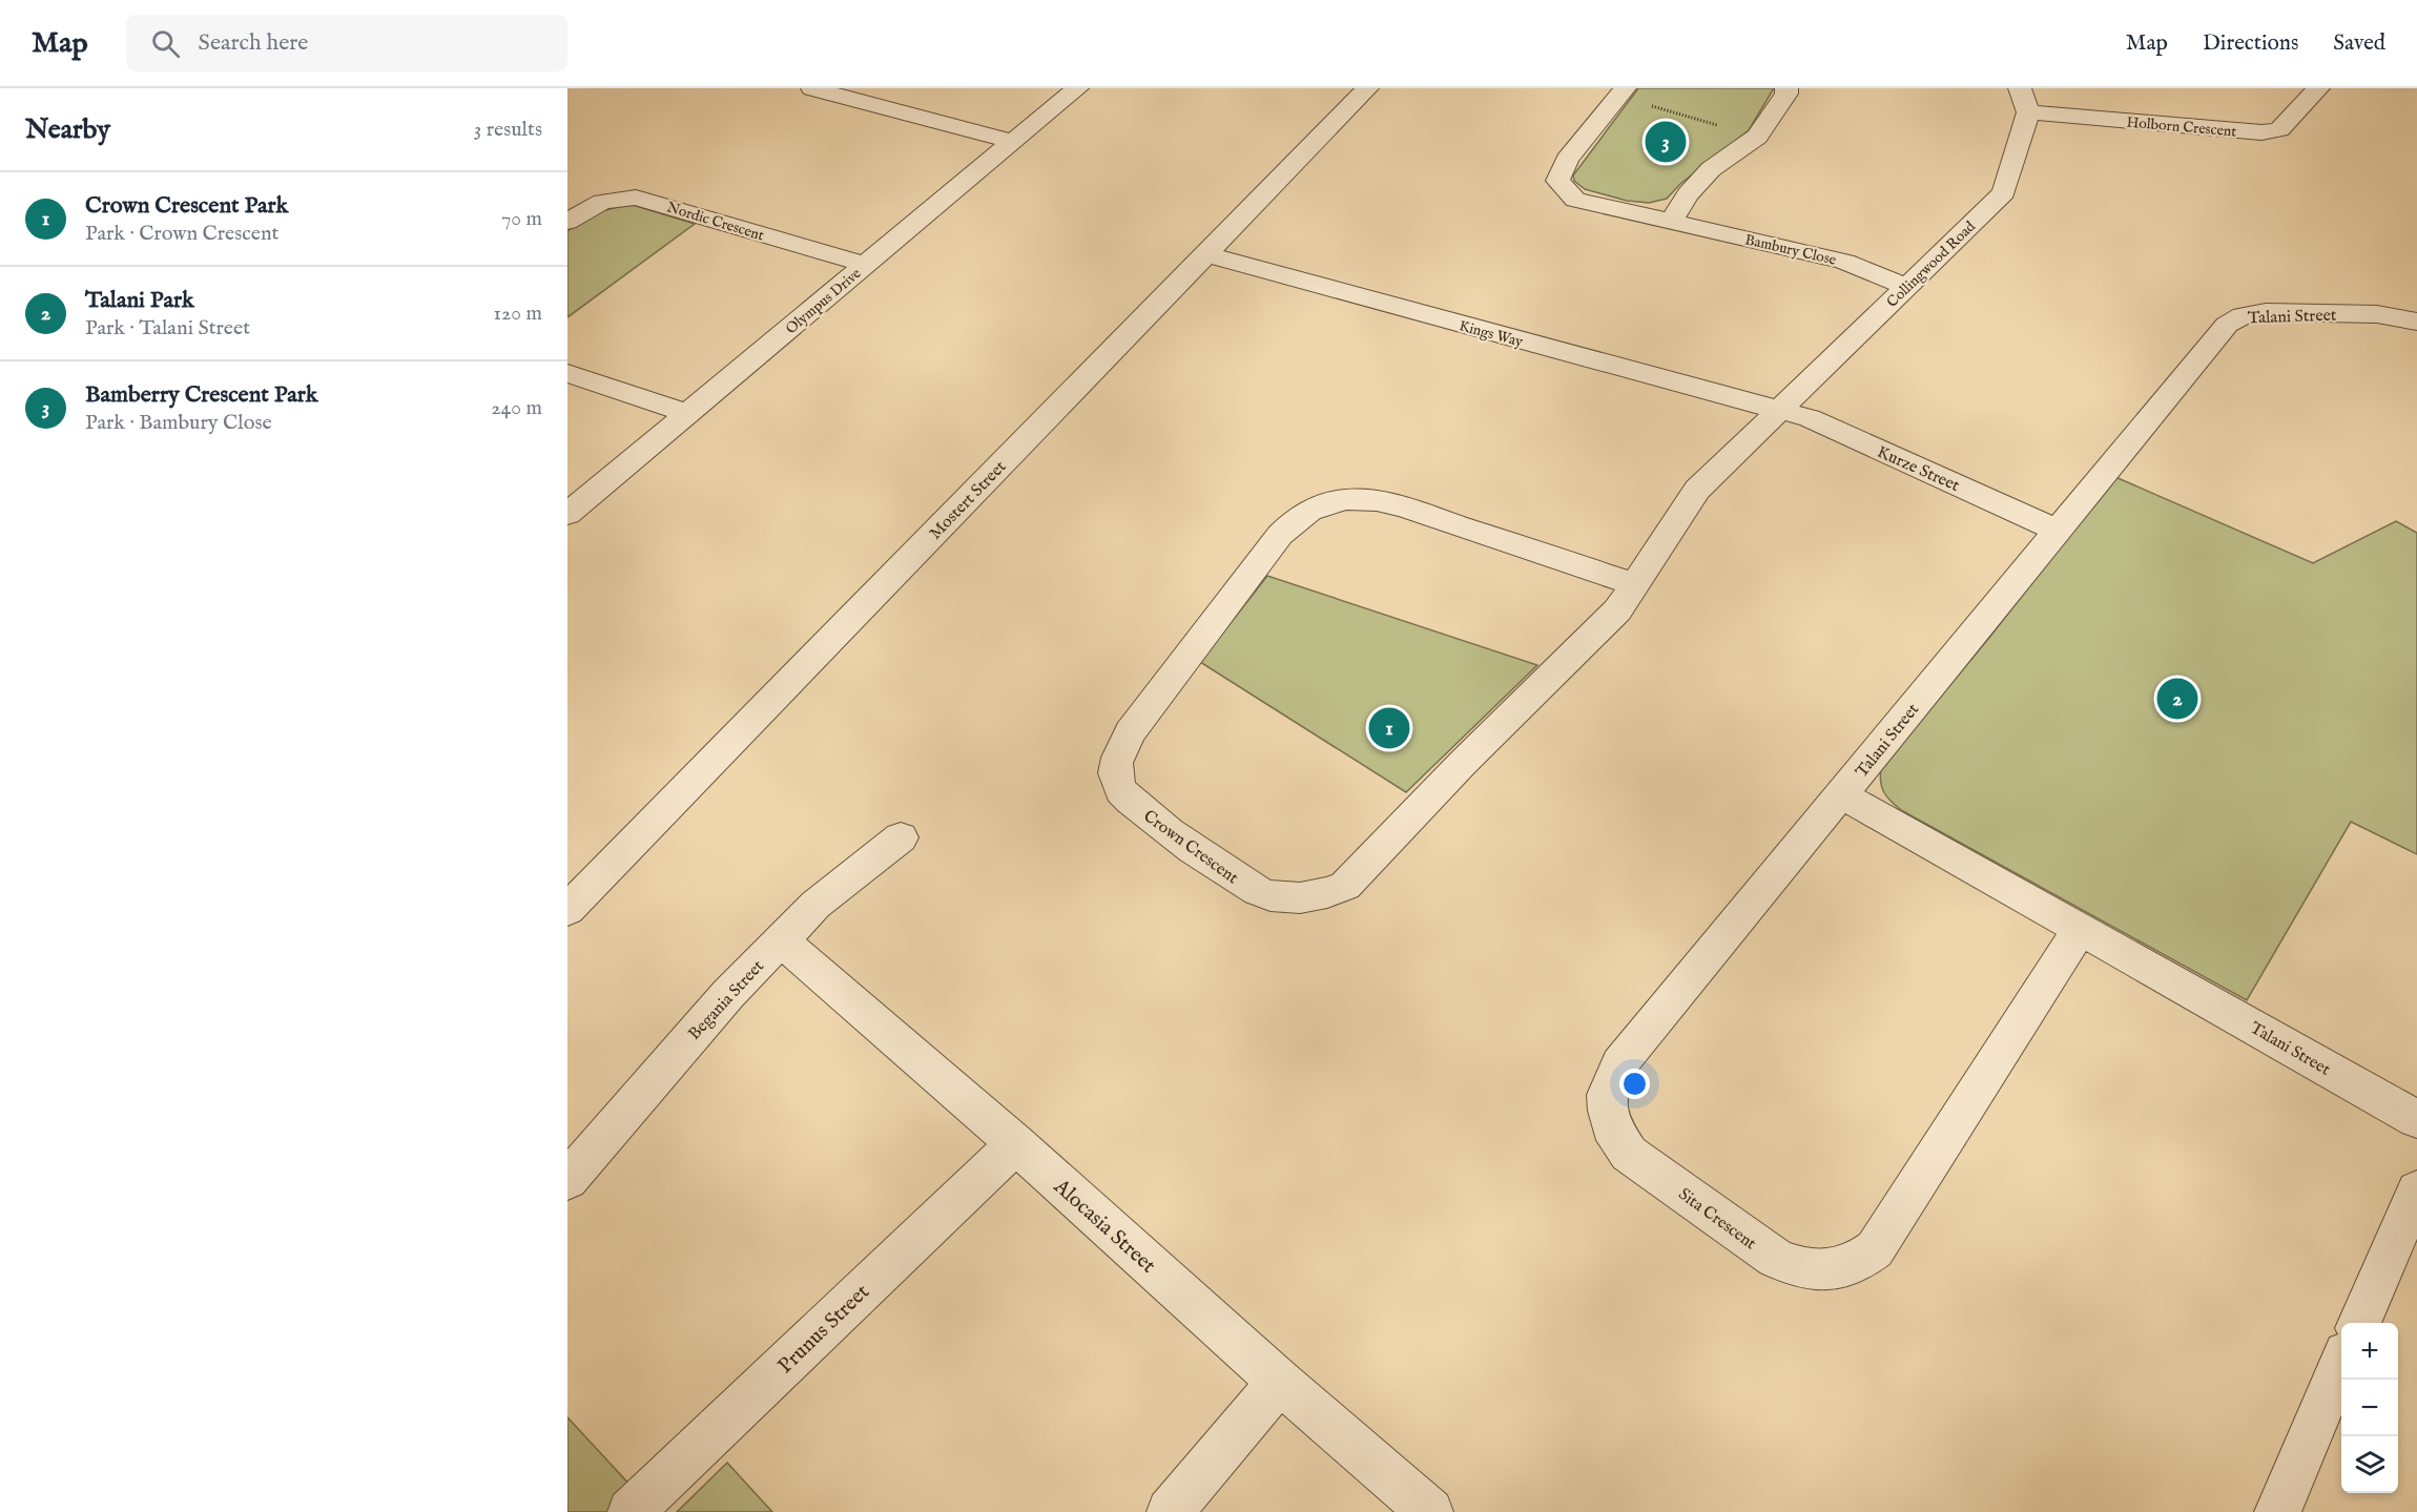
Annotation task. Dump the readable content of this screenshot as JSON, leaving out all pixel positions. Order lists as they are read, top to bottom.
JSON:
{
  "streets": {
    "street": [
      "Holborn Crescent",
      "Nordic Crescent",
      "Bambury Close",
      "Collingwood Road",
      "Olympus Drive",
      "Talani Street",
      "Kings Way",
      "Kurze Street",
      "Mostert Street",
      "Crown Crescent",
      "Begania Street",
      "Sita Crescent",
      "Alocasia Street",
      "Prunus Street"
    ]
  },
  "crossings": [
    ["Holborn Crescent", "Collingwood Road"],
    ["Nordic Crescent", "Olympus Drive"],
    ["Bambury Close", "Collingwood Road"],
    ["Collingwood Road", "Kings Way"],
    ["Collingwood Road", "Kurze Street"],
    ["Collingwood Road", "Crown Crescent"],
    ["Talani Street", "Kurze Street"],
    ["Talani Street", "Sita Crescent"],
    ["Kings Way", "Kurze Street"],
    ["Kings Way", "Mostert Street"],
    ["Kings Way", "Crown Crescent"],
    ["Kurze Street", "Crown Crescent"],
    ["Begania Street", "Alocasia Street"],
    ["Alocasia Street", "Prunus Street"]
  ],
  "page": {
    "header": "Map",
    "search": "Search here",
    "nav": ["Map", "Directions", "Saved"],
    "heading": ["Nearby", "3 results"],
    "pins": ["3", "2", "1"],
    "list": [
      {
        "mark": "1",
        "name": "Crown Crescent Park",
        "note": "Park · Crown Crescent",
        "value": "70 m"
      },
      {
        "mark": "2",
        "name": "Talani Park",
        "note": "Park · Talani Street",
        "value": "120 m"
      },
      {
        "mark": "3",
        "name": "Bamberry Crescent Park",
        "note": "Park · Bambury Close",
        "value": "240 m"
      }
    ],
    "map_buttons": ["+", "−"]
  }
}
